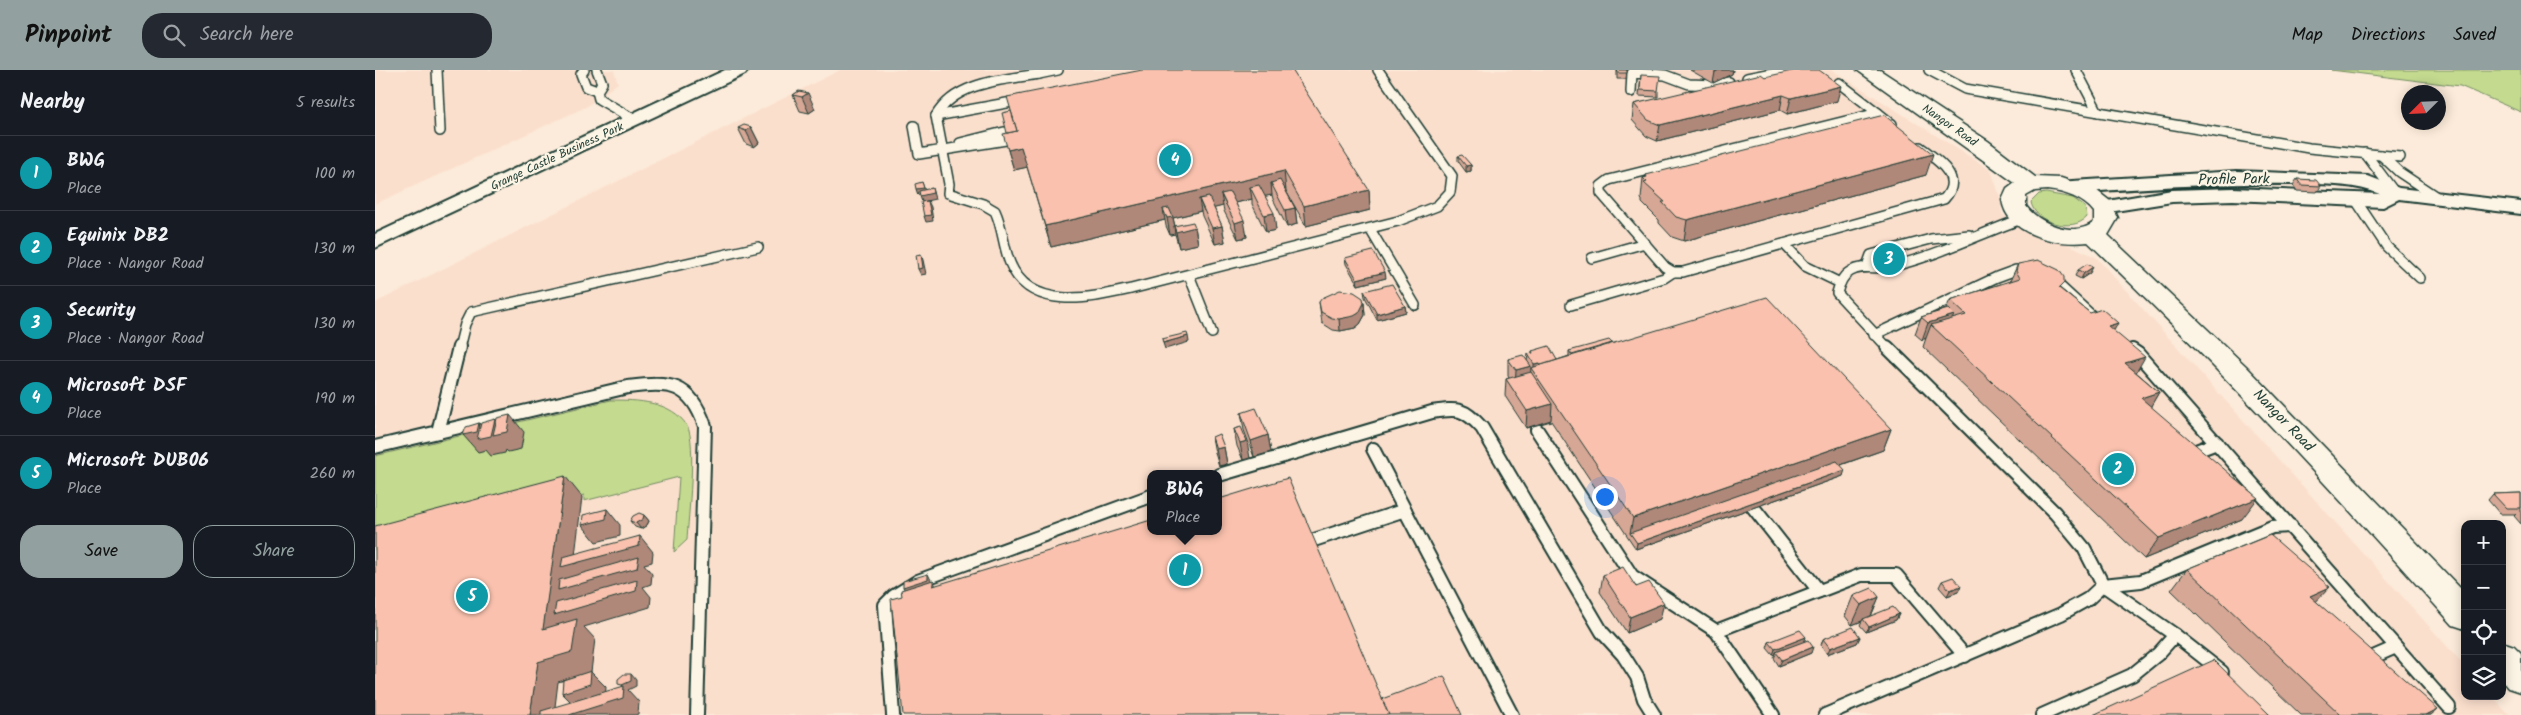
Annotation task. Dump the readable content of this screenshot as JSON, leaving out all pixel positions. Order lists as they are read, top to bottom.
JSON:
{
  "streets": {
    "main road": ["Nangor Road"],
    "street": ["Grange Castle Business Park", "Profile Park"]
  },
  "north": "bottom left",
  "page": {
    "header": "Pinpoint",
    "search": "Search here",
    "nav": ["Map", "Directions", "Saved"],
    "heading": ["Nearby", "5 results"],
    "list": [
      {
        "mark": "1",
        "name": "BWG",
        "note": "Place",
        "value": "100 m"
      },
      {
        "mark": "2",
        "name": "Equinix DB2",
        "note": "Place · Nangor Road",
        "value": "130 m"
      },
      {
        "mark": "3",
        "name": "Security",
        "note": "Place · Nangor Road",
        "value": "130 m"
      },
      {
        "mark": "4",
        "name": "Microsoft DSF",
        "note": "Place",
        "value": "190 m"
      },
      {
        "mark": "5",
        "name": "Microsoft DUB06",
        "note": "Place",
        "value": "260 m"
      }
    ],
    "pins": [
      "4",
      "3",
      "2",
      "1",
      "5"
    ],
    "popup": ["BWG", "Place"],
    "buttons": ["Save", "Share"],
    "map_buttons": ["+", "−"]
  }
}
